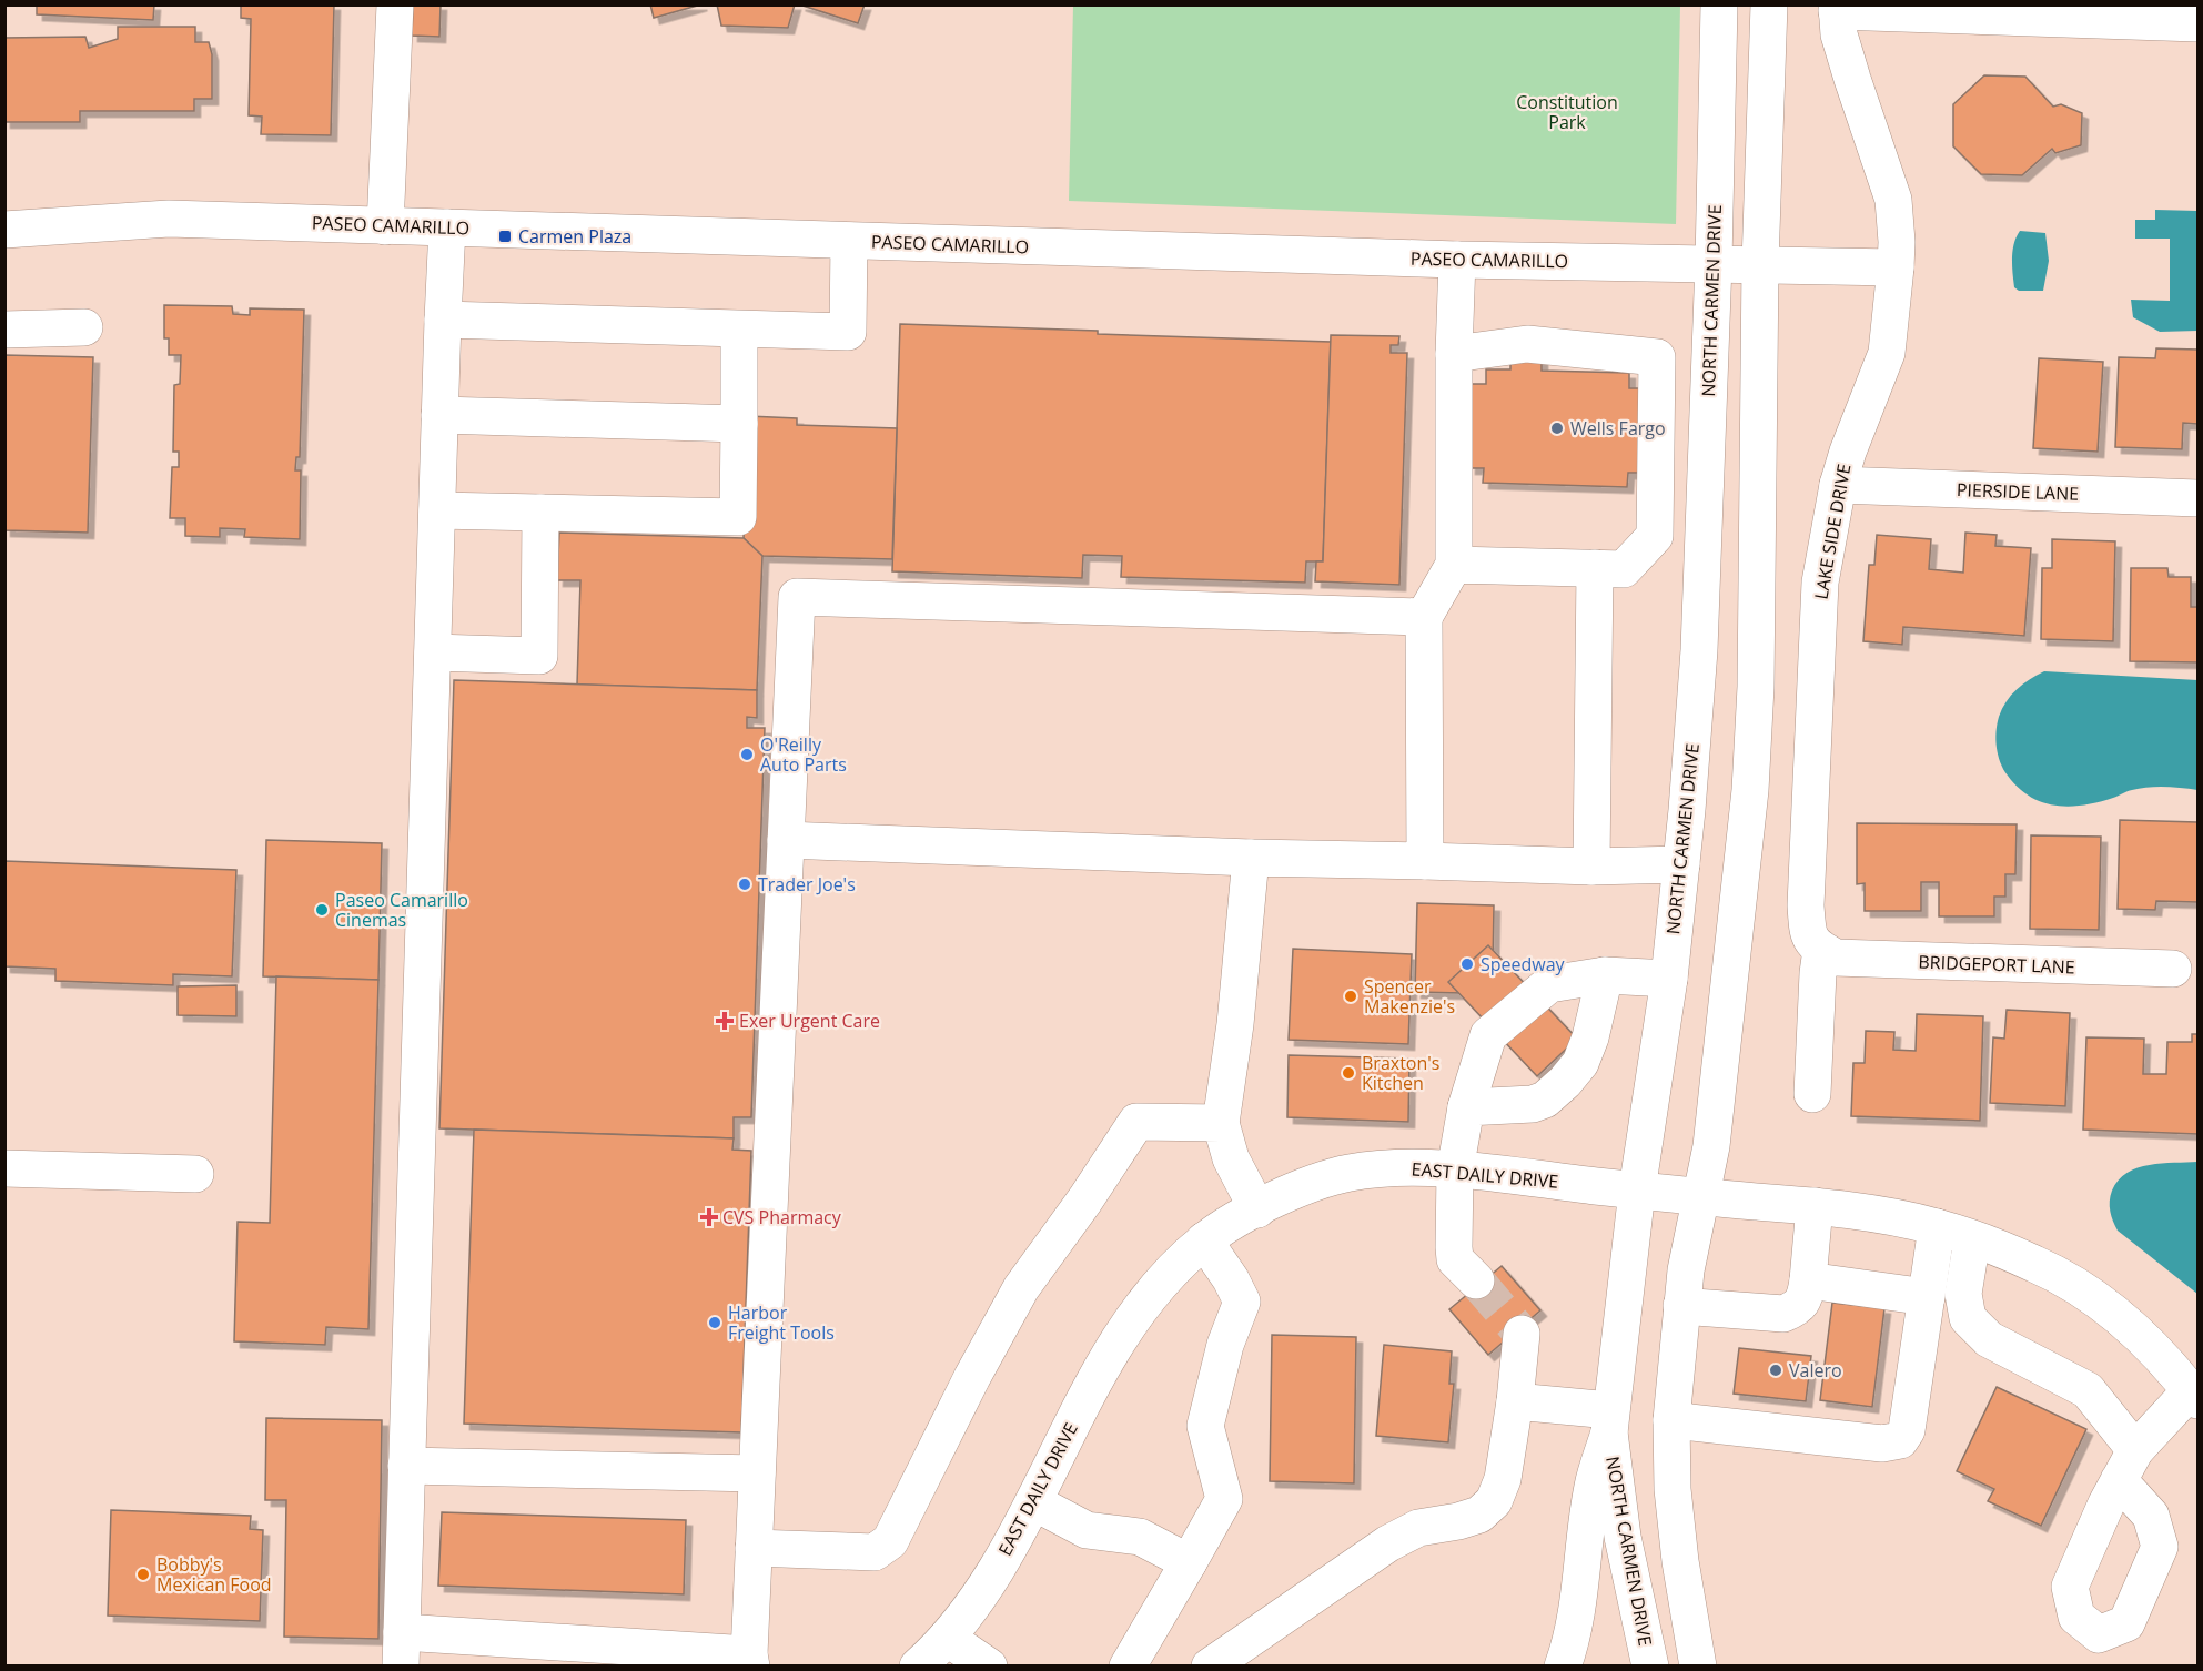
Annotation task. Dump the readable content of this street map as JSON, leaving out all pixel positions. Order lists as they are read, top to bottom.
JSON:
{
  "streets": {
    "main road": [
      "PASEO CAMARILLO",
      "NORTH CARMEN DRIVE",
      "PIERSIDE LANE",
      "LAKE SIDE DRIVE",
      "BRIDGEPORT LANE",
      "EAST DAILY DRIVE"
    ]
  },
  "crossings": [
    ["PASEO CAMARILLO", "NORTH CARMEN DRIVE"],
    ["PASEO CAMARILLO", "LAKE SIDE DRIVE"],
    ["NORTH CARMEN DRIVE", "EAST DAILY DRIVE"],
    ["PIERSIDE LANE", "LAKE SIDE DRIVE"],
    ["LAKE SIDE DRIVE", "BRIDGEPORT LANE"]
  ],
  "parks": ["Constitution Park"],
  "places": {
    "transit": ["Carmen Plaza"],
    "other": [
      "Wells Fargo",
      "O'Reilly Auto Parts",
      "Trader Joe's",
      "Paseo Camarillo Cinemas",
      "Speedway",
      "Spencer Makenzie's",
      "Braxton's Kitchen",
      "Harbor Freight Tools",
      "Valero",
      "Bobby's Mexican Food"
    ],
    "health": ["Exer Urgent Care", "CVS Pharmacy"]
  }
}
